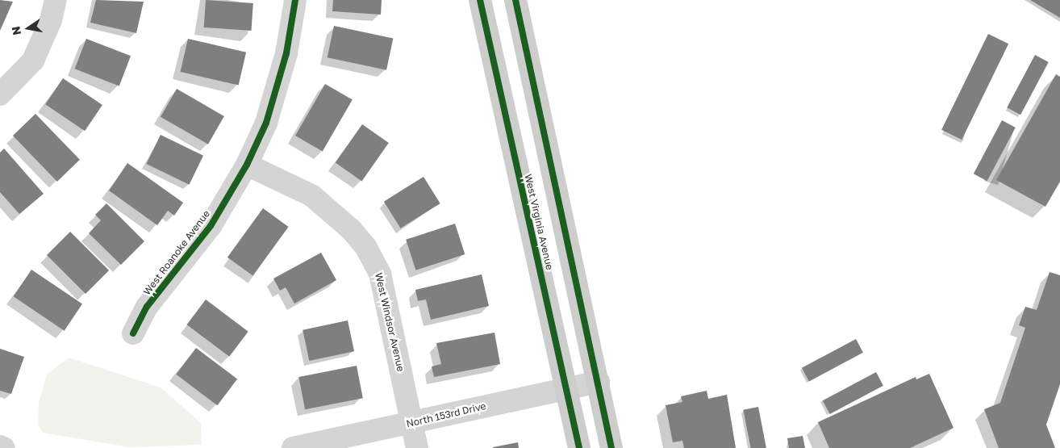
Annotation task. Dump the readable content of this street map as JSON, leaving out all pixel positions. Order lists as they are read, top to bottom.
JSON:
{
  "streets": {
    "main road": ["West Virginia Avenue"],
    "street": ["West Roanoke Avenue", "West Windsor Avenue", "North 153rd Drive"]
  },
  "crossings": [
    ["West Virginia Avenue", "North 153rd Drive"],
    ["West Roanoke Avenue", "West Windsor Avenue"],
    ["West Windsor Avenue", "North 153rd Drive"]
  ],
  "north": "left"
}
